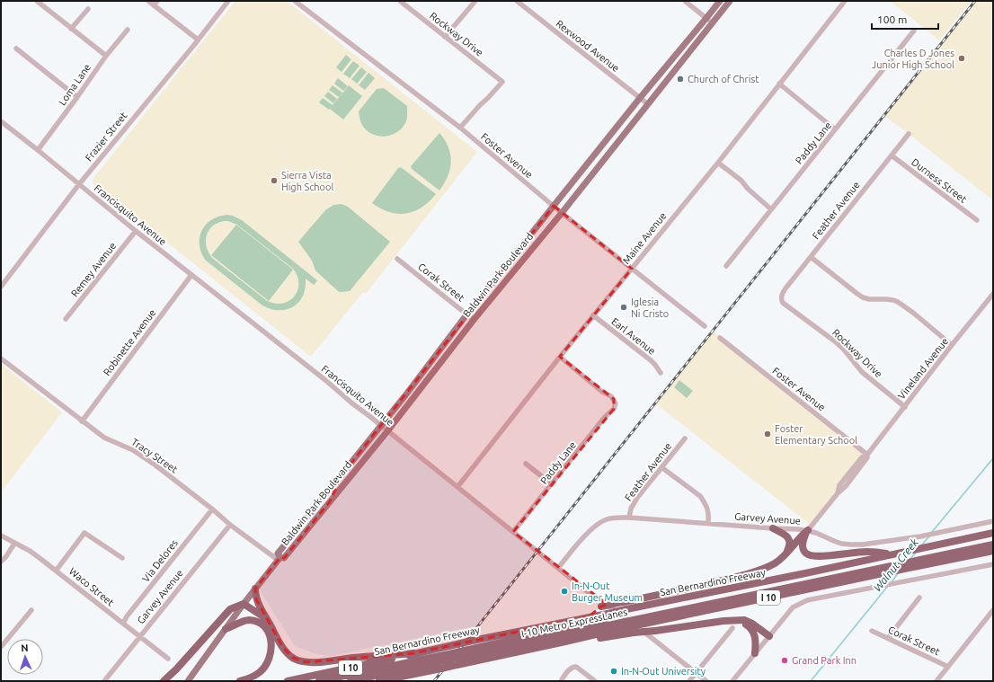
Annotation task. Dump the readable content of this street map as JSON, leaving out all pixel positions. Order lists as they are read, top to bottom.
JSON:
{
  "streets": {
    "highway": ["San Bernardino Freeway", "I 10", "I-10 Metro ExpressLanes"],
    "main road": ["Baldwin Park Boulevard"],
    "street": [
      "Rockway Drive",
      "Rexwood Avenue",
      "Loma Lane",
      "Frazier Street",
      "Paddy Lane",
      "Foster Avenue",
      "Durness Street",
      "Feather Avenue",
      "Francisquito Avenue",
      "Maine Avenue",
      "Remey Avenue",
      "Corak Street",
      "Earl Avenue",
      "Robinette Avenue",
      "Vineland Avenue",
      "Tracy Street",
      "Garvey Avenue",
      "Via Delores",
      "Waco Street"
    ]
  },
  "crossings": [
    ["Rockway Drive", "Foster Avenue"],
    ["Rockway Drive", "Feather Avenue"],
    ["Rockway Drive", "Vineland Avenue"],
    ["Rexwood Avenue", "Baldwin Park Boulevard"],
    ["Loma Lane", "Francisquito Avenue"],
    ["Frazier Street", "Francisquito Avenue"],
    ["Paddy Lane", "Francisquito Avenue"],
    ["Paddy Lane", "Maine Avenue"],
    ["Foster Avenue", "Maine Avenue"],
    ["Foster Avenue", "Baldwin Park Boulevard"],
    ["Foster Avenue", "Vineland Avenue"],
    ["Durness Street", "Feather Avenue"],
    ["Feather Avenue", "Garvey Avenue"],
    ["Francisquito Avenue", "Maine Avenue"],
    ["Francisquito Avenue", "Remey Avenue"],
    ["Francisquito Avenue", "Baldwin Park Boulevard"],
    ["Francisquito Avenue", "Robinette Avenue"],
    ["Francisquito Avenue", "Garvey Avenue"],
    ["Maine Avenue", "Earl Avenue"],
    ["Baldwin Park Boulevard", "Corak Street"],
    ["Baldwin Park Boulevard", "Tracy Street"],
    ["Robinette Avenue", "Tracy Street"],
    ["Vineland Avenue", "Garvey Avenue"],
    ["Tracy Street", "Garvey Avenue"],
    ["Tracy Street", "Via Delores"],
    ["Garvey Avenue", "Waco Street"],
    ["Via Delores", "Waco Street"],
    ["San Bernardino Freeway", "I-10 Metro ExpressLanes"],
    ["I 10", "I-10 Metro ExpressLanes"]
  ],
  "water": ["Walnut Creek"],
  "places": [
    "Charles D Jones Junior High School",
    "Church of Christ",
    "Sierra Vista High School",
    "Iglesia Ni Cristo",
    "Foster Elementary School",
    "In-N-Out Burger Museum",
    "Grand Park Inn",
    "In-N-Out University"
  ],
  "scale_bar": "100 m",
  "north": "top"
}
